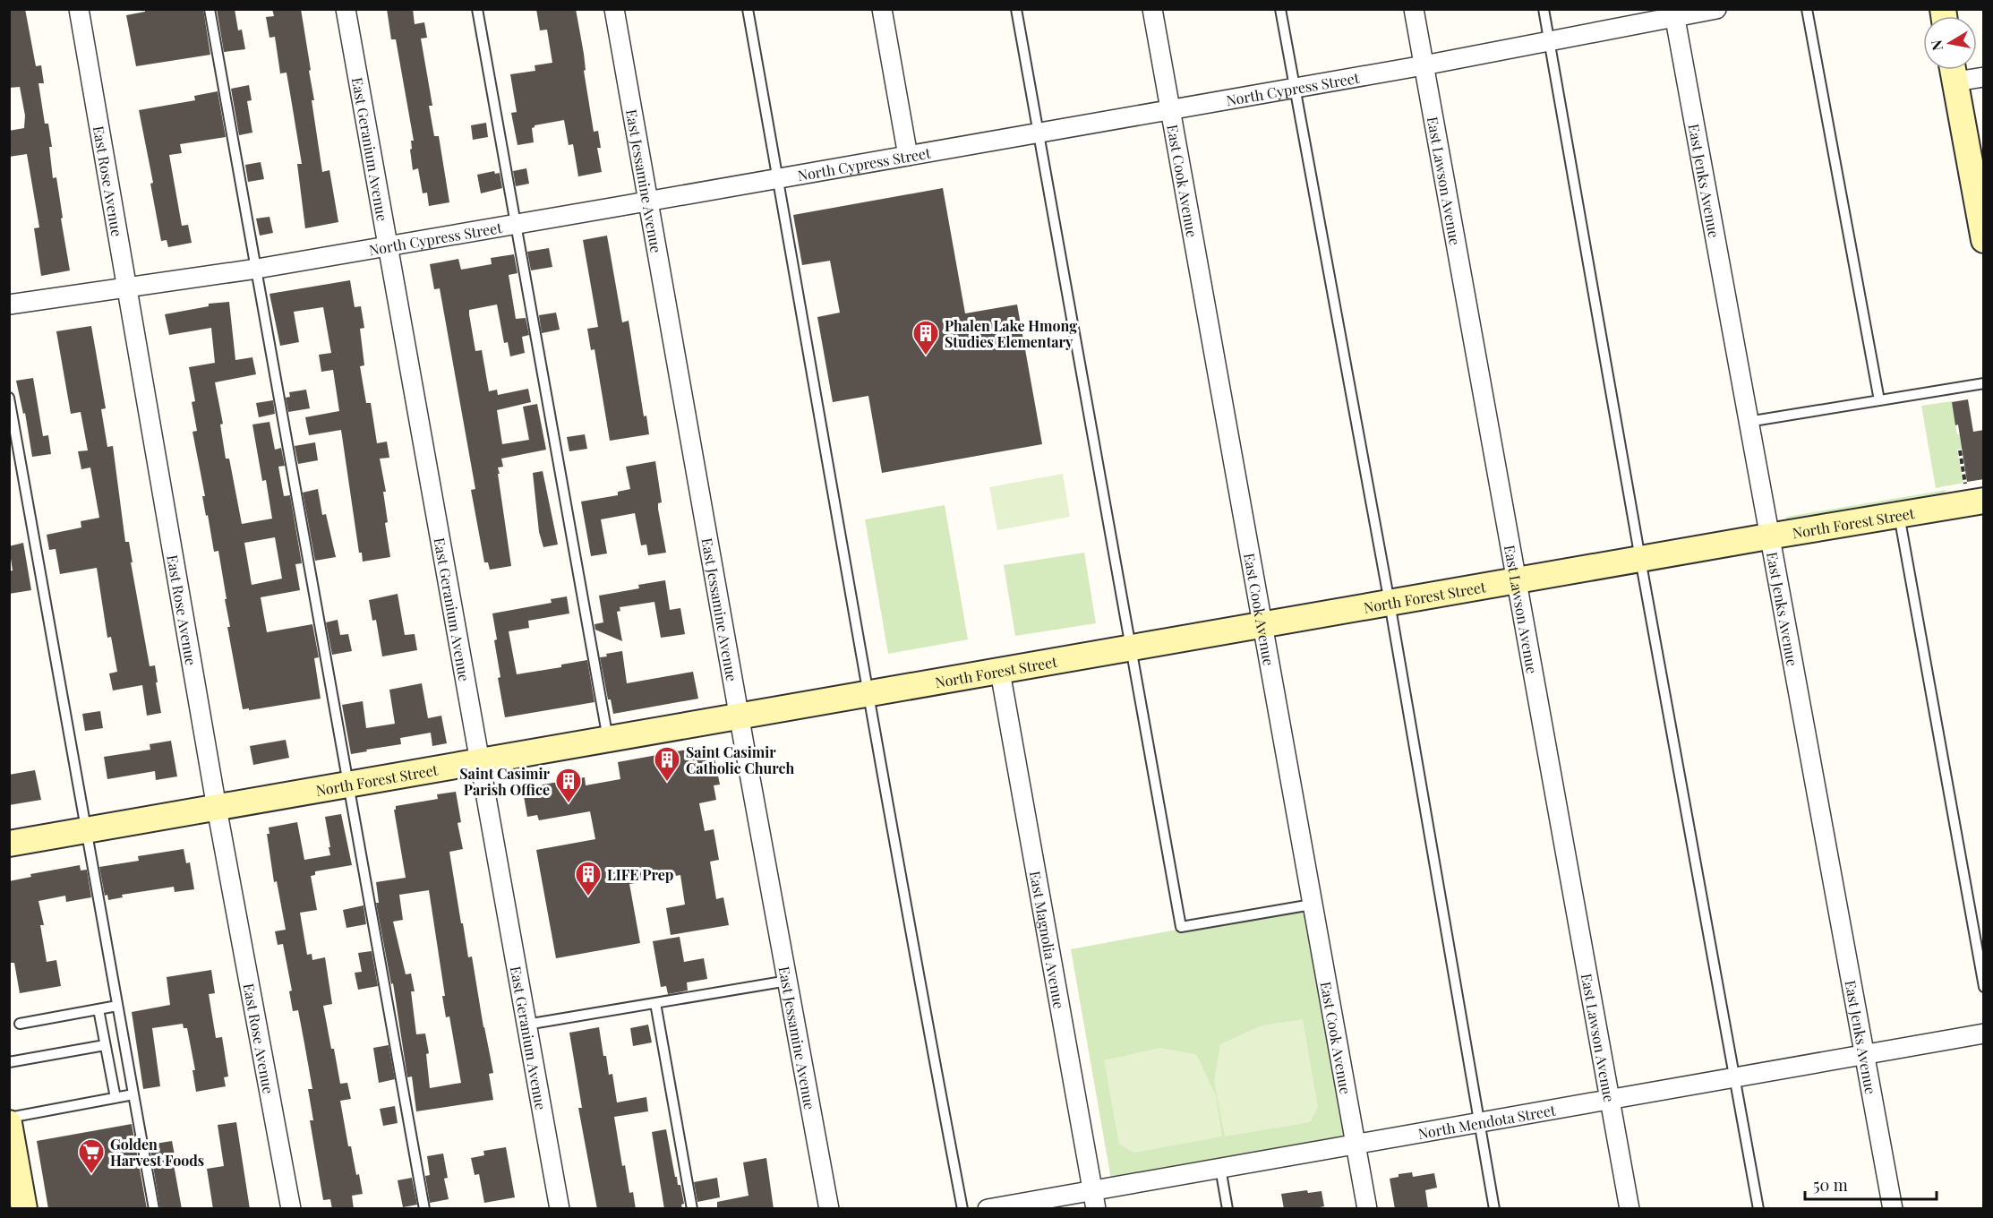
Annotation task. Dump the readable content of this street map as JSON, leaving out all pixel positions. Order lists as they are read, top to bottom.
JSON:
{
  "streets": {
    "street": [
      "North Cypress Street",
      "East Geranium Avenue",
      "East Rose Avenue",
      "East Jessamine Avenue",
      "East Cook Avenue",
      "East Lawson Avenue",
      "East Jenks Avenue",
      "North Forest Street",
      "East Magnolia Avenue",
      "North Mendota Street"
    ]
  },
  "crossings": [
    ["North Cypress Street", "East Geranium Avenue"],
    ["North Cypress Street", "East Rose Avenue"],
    ["North Cypress Street", "East Jessamine Avenue"],
    ["North Cypress Street", "East Cook Avenue"],
    ["North Cypress Street", "East Lawson Avenue"],
    ["North Cypress Street", "East Jenks Avenue"],
    ["East Geranium Avenue", "North Forest Street"],
    ["East Rose Avenue", "North Forest Street"],
    ["East Jessamine Avenue", "North Forest Street"],
    ["East Cook Avenue", "North Forest Street"],
    ["East Cook Avenue", "North Mendota Street"],
    ["East Lawson Avenue", "North Forest Street"],
    ["East Lawson Avenue", "North Mendota Street"],
    ["East Jenks Avenue", "North Forest Street"],
    ["East Jenks Avenue", "North Mendota Street"],
    ["North Forest Street", "East Magnolia Avenue"],
    ["East Magnolia Avenue", "North Mendota Street"]
  ],
  "places": {
    "building": [
      "Phalen Lake Hmong Studies Elementary",
      "Saint Casimir Catholic Church",
      "Saint Casimir Parish Office",
      "LIFE Prep"
    ],
    "supermarket": ["Golden Harvest Foods"]
  },
  "scale_bar": "50 m",
  "north": "left"
}
